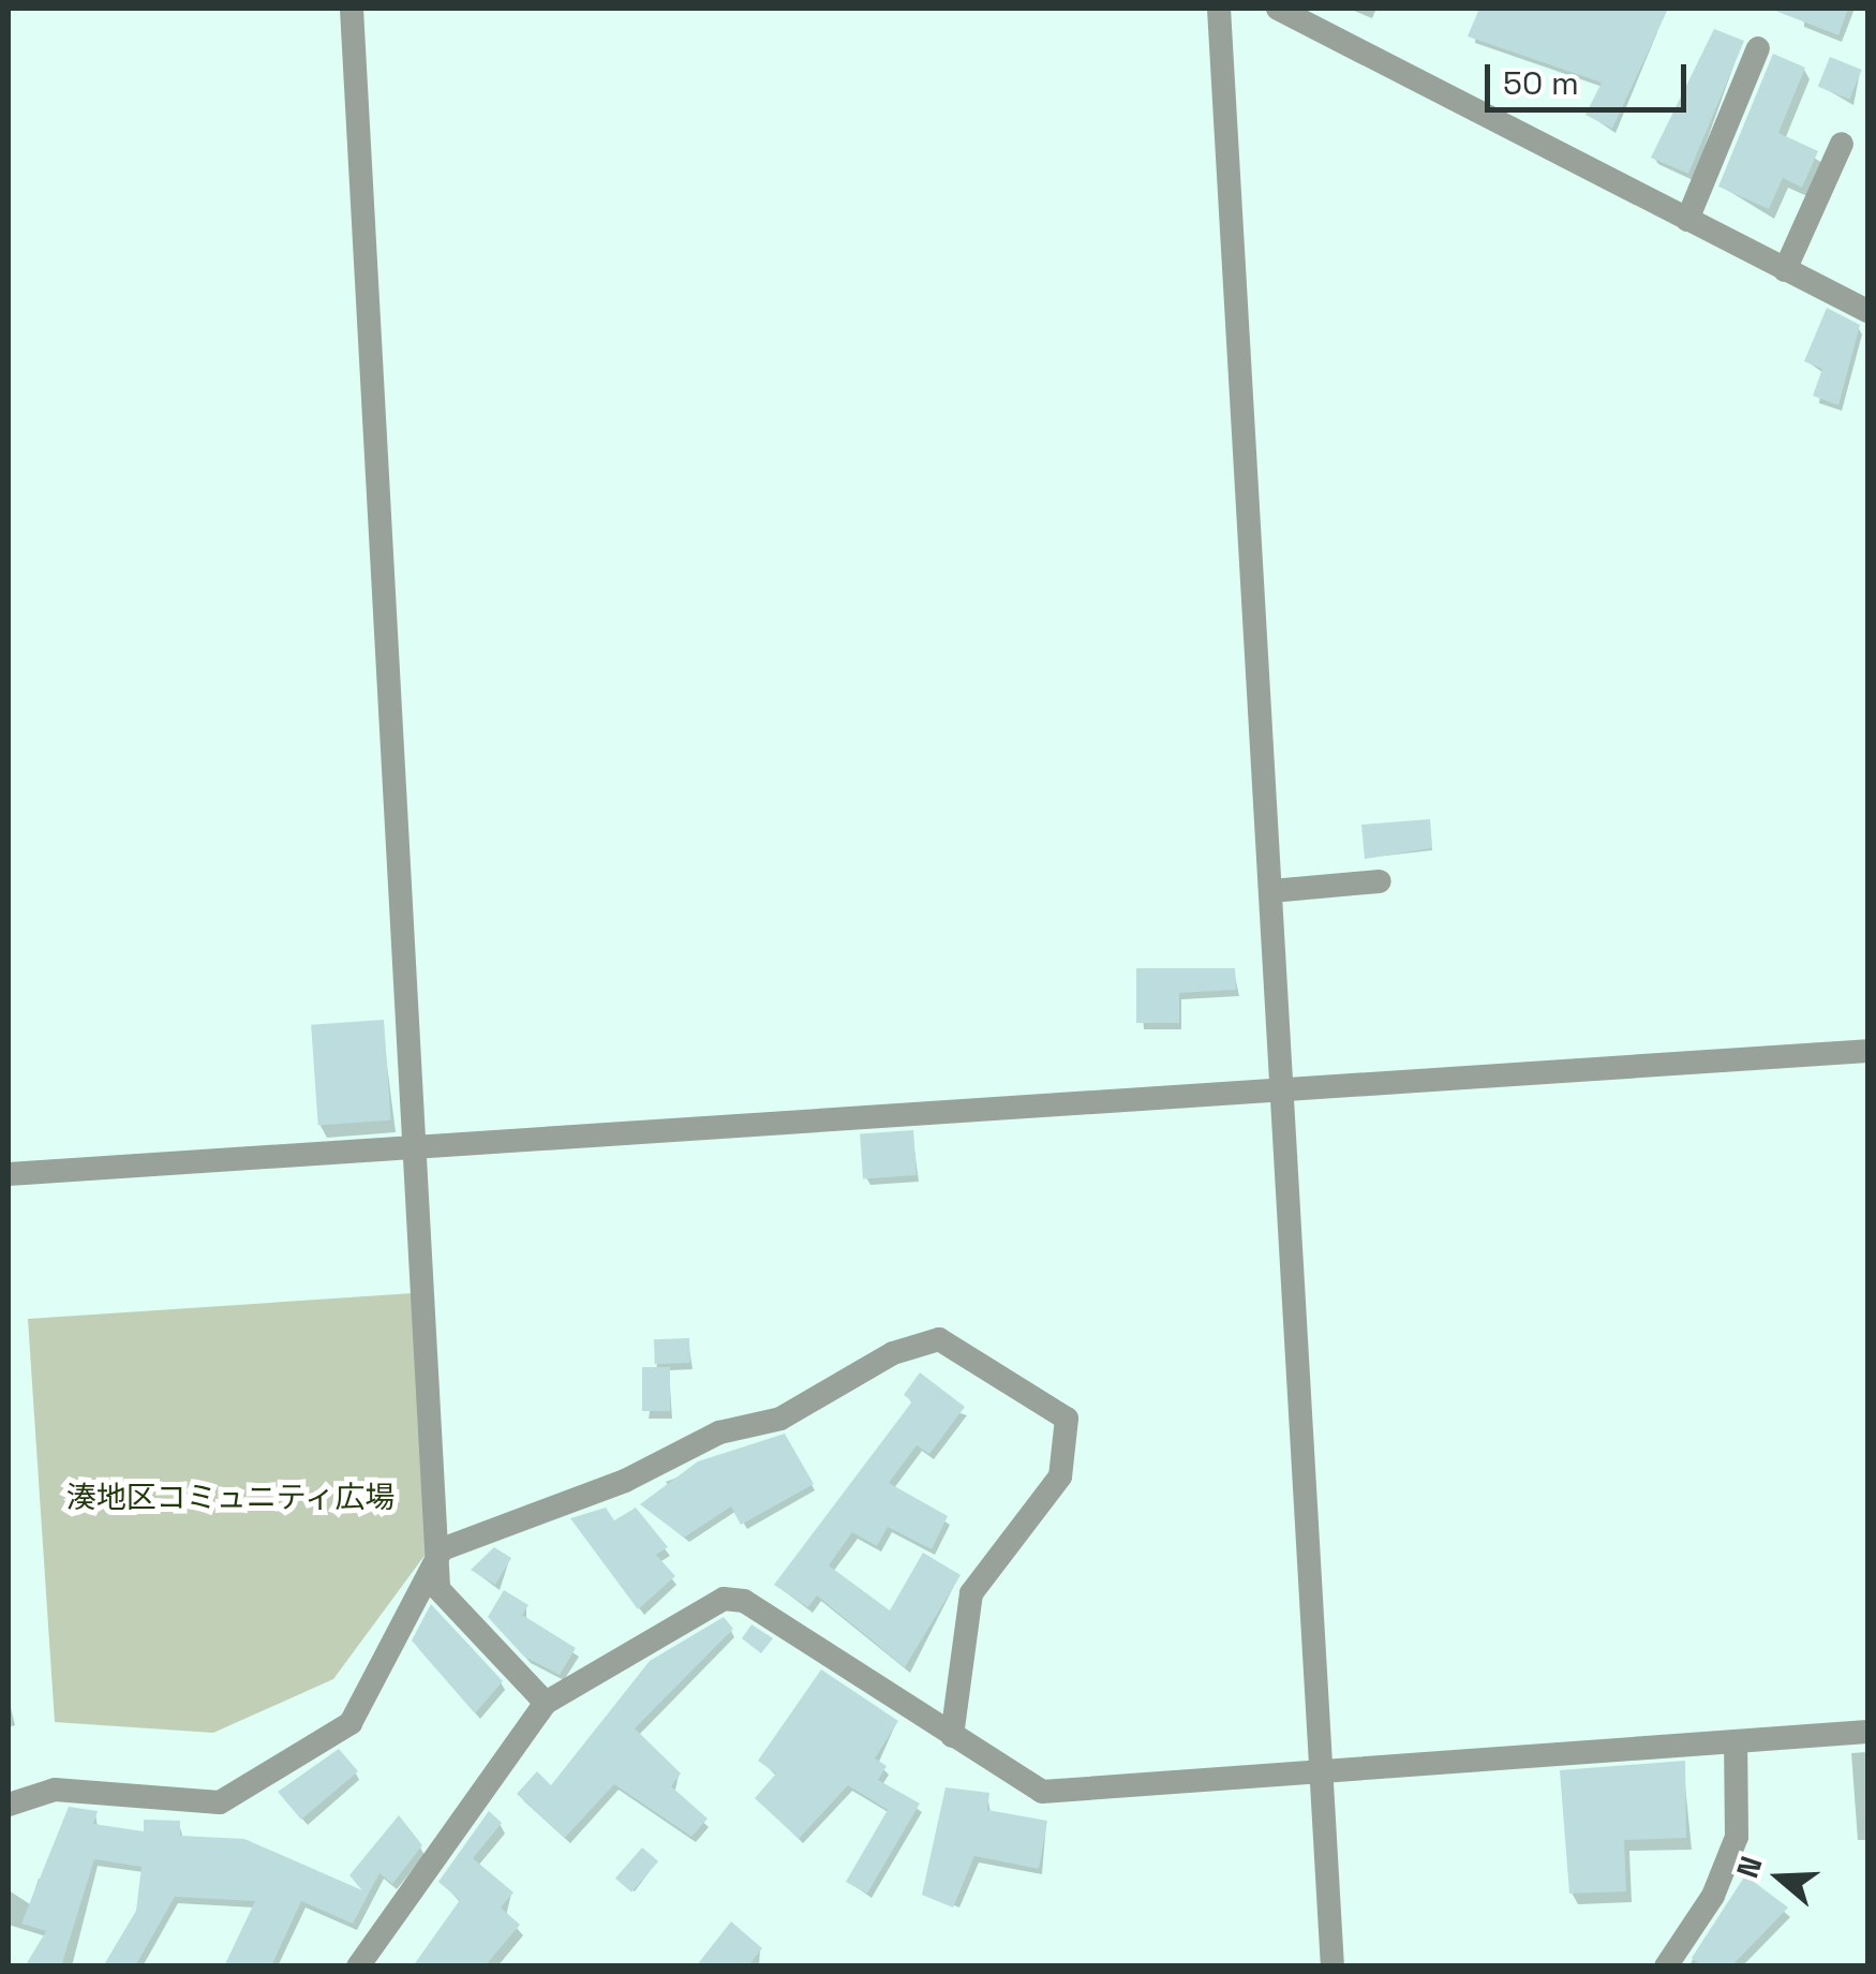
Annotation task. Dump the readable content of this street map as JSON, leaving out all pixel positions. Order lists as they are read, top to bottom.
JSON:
{
  "parks": ["湊地区コミュニティ広場"],
  "scale_bar": "50 m",
  "north": "left"
}
